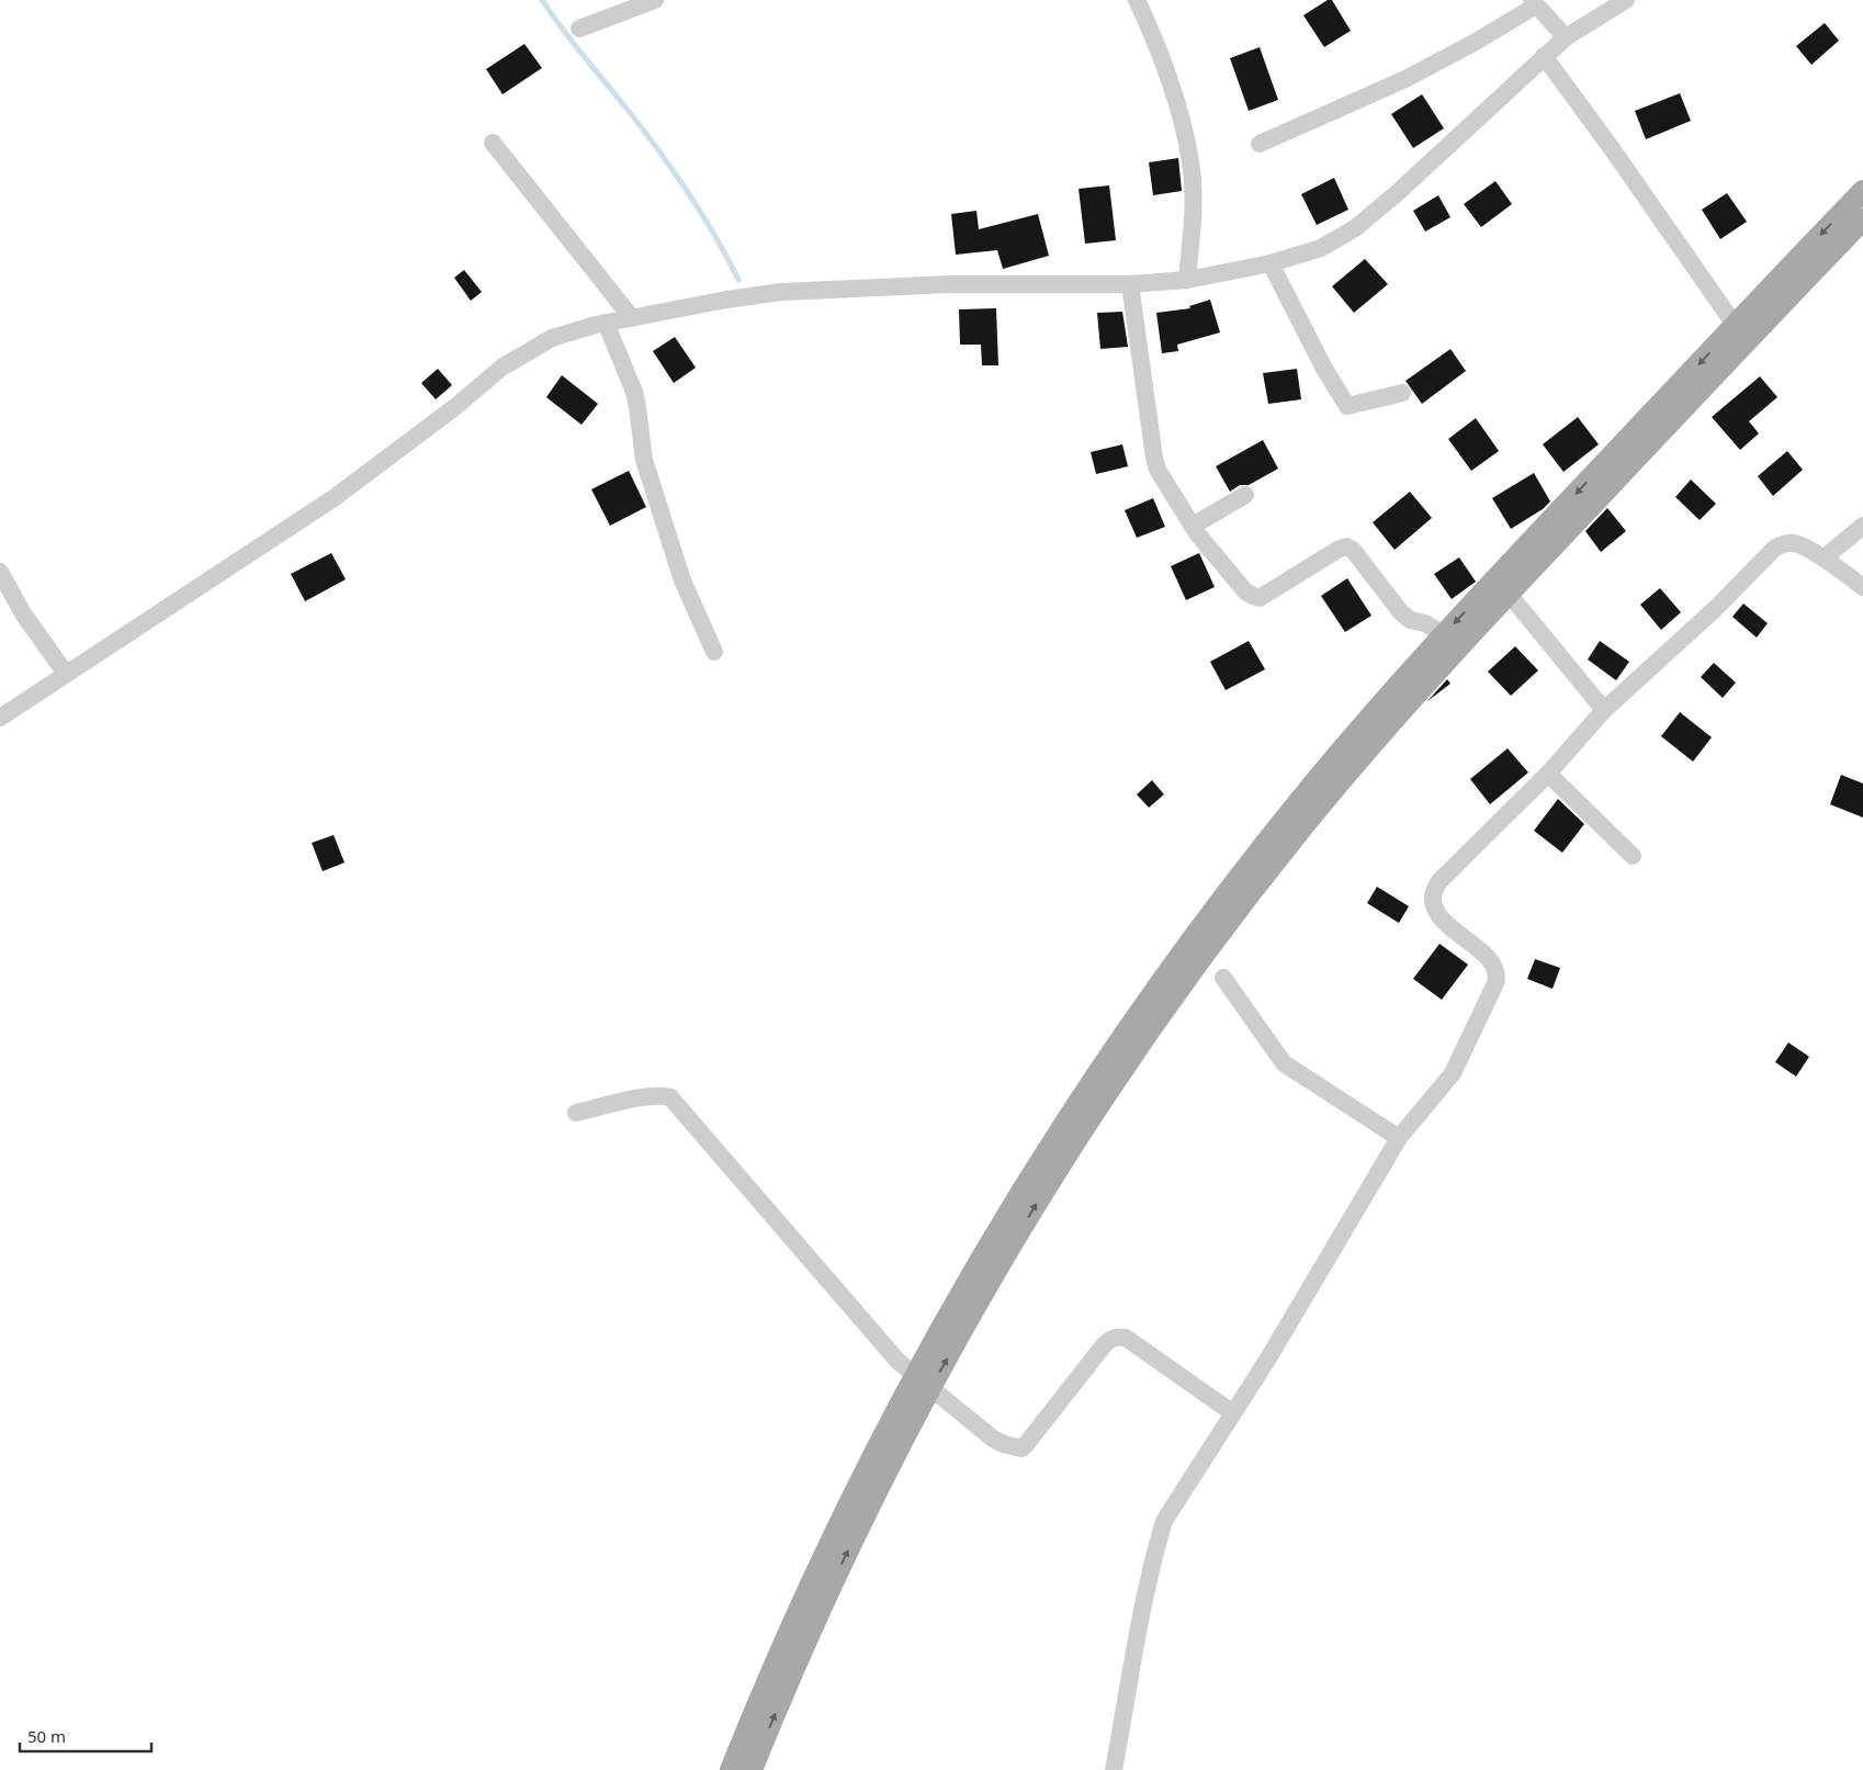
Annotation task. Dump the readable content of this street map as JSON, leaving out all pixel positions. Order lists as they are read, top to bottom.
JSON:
{
  "scale_bar": "50 m"
}
